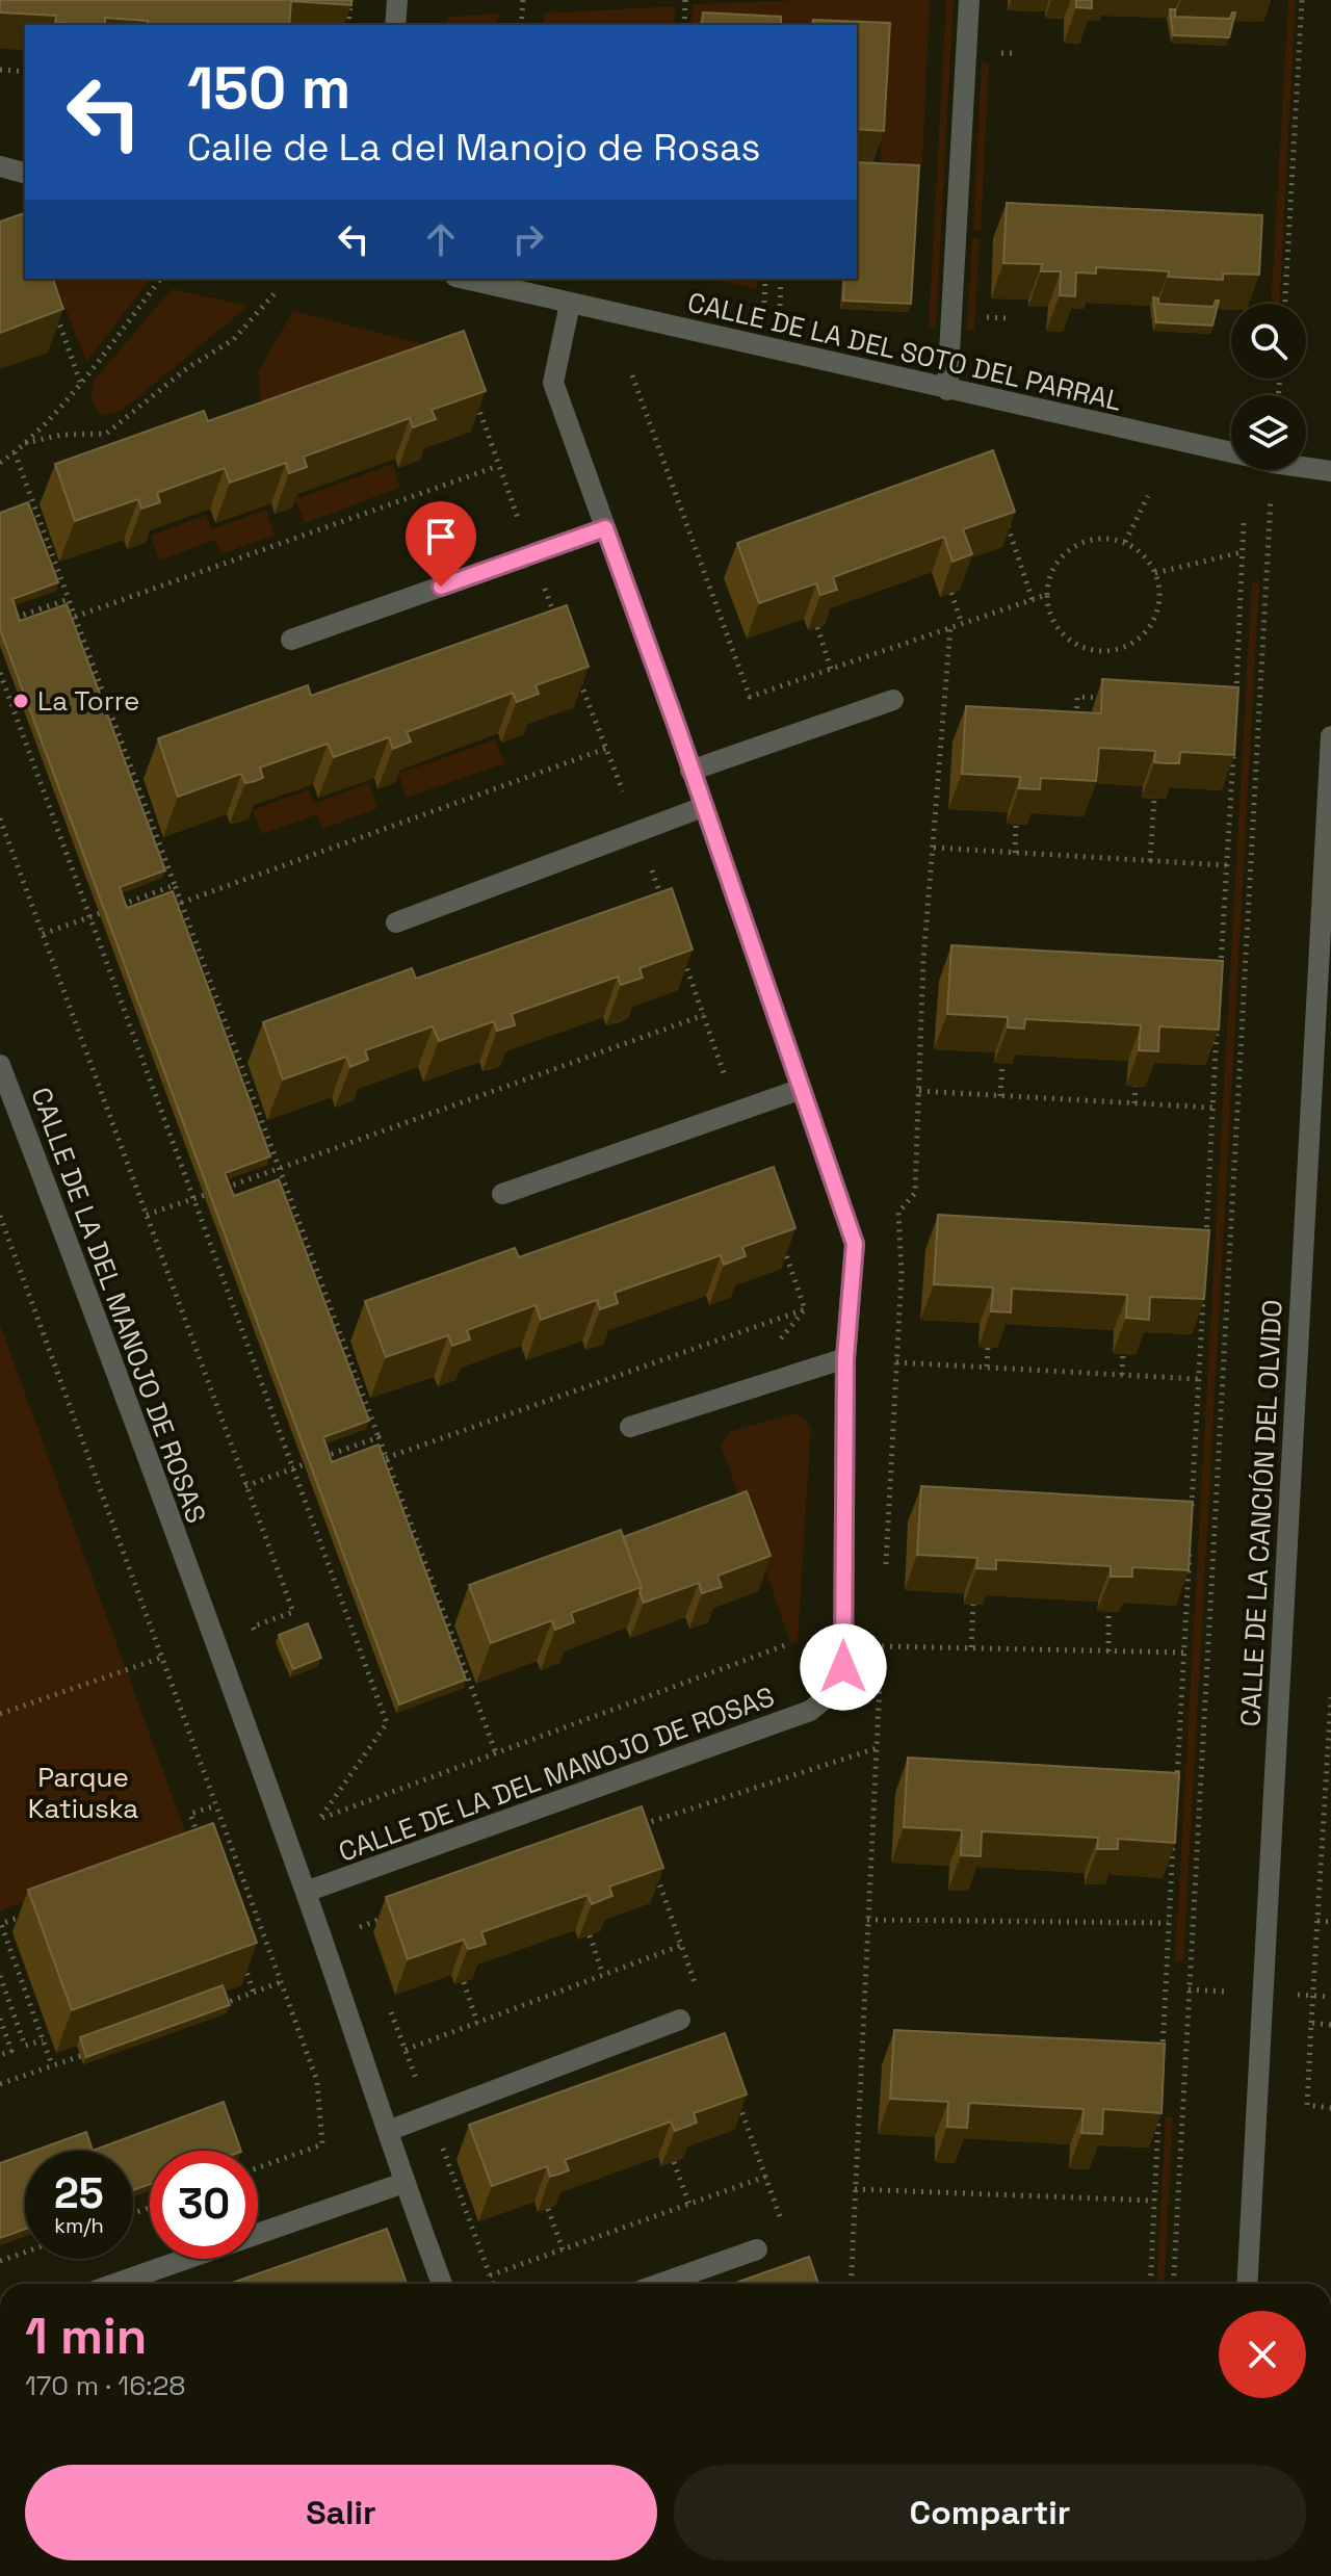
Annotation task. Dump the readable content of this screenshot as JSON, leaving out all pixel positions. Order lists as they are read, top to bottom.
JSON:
{
  "streets": {
    "street": ["CALLE DE LA DEL SOTO DEL PARRAL", "CALLE DE LA DEL MANOJO DE ROSAS", "CALLE DE LA CANCIÓN DEL OLVIDO"]
  },
  "crossings": [
    ["CALLE DE LA DEL SOTO DEL PARRAL", "CALLE DE LA DEL MANOJO DE ROSAS"]
  ],
  "parks": ["Parque Katiuska"],
  "places": ["La Torre"],
  "page": {
    "turn": ["150 m", "Calle de La del Manojo de Rosas"],
    "speed": "25 km/h",
    "limit": "30",
    "heading": ["1 min", "170 m · 16:28"],
    "buttons": ["Salir", "Compartir"]
  }
}
